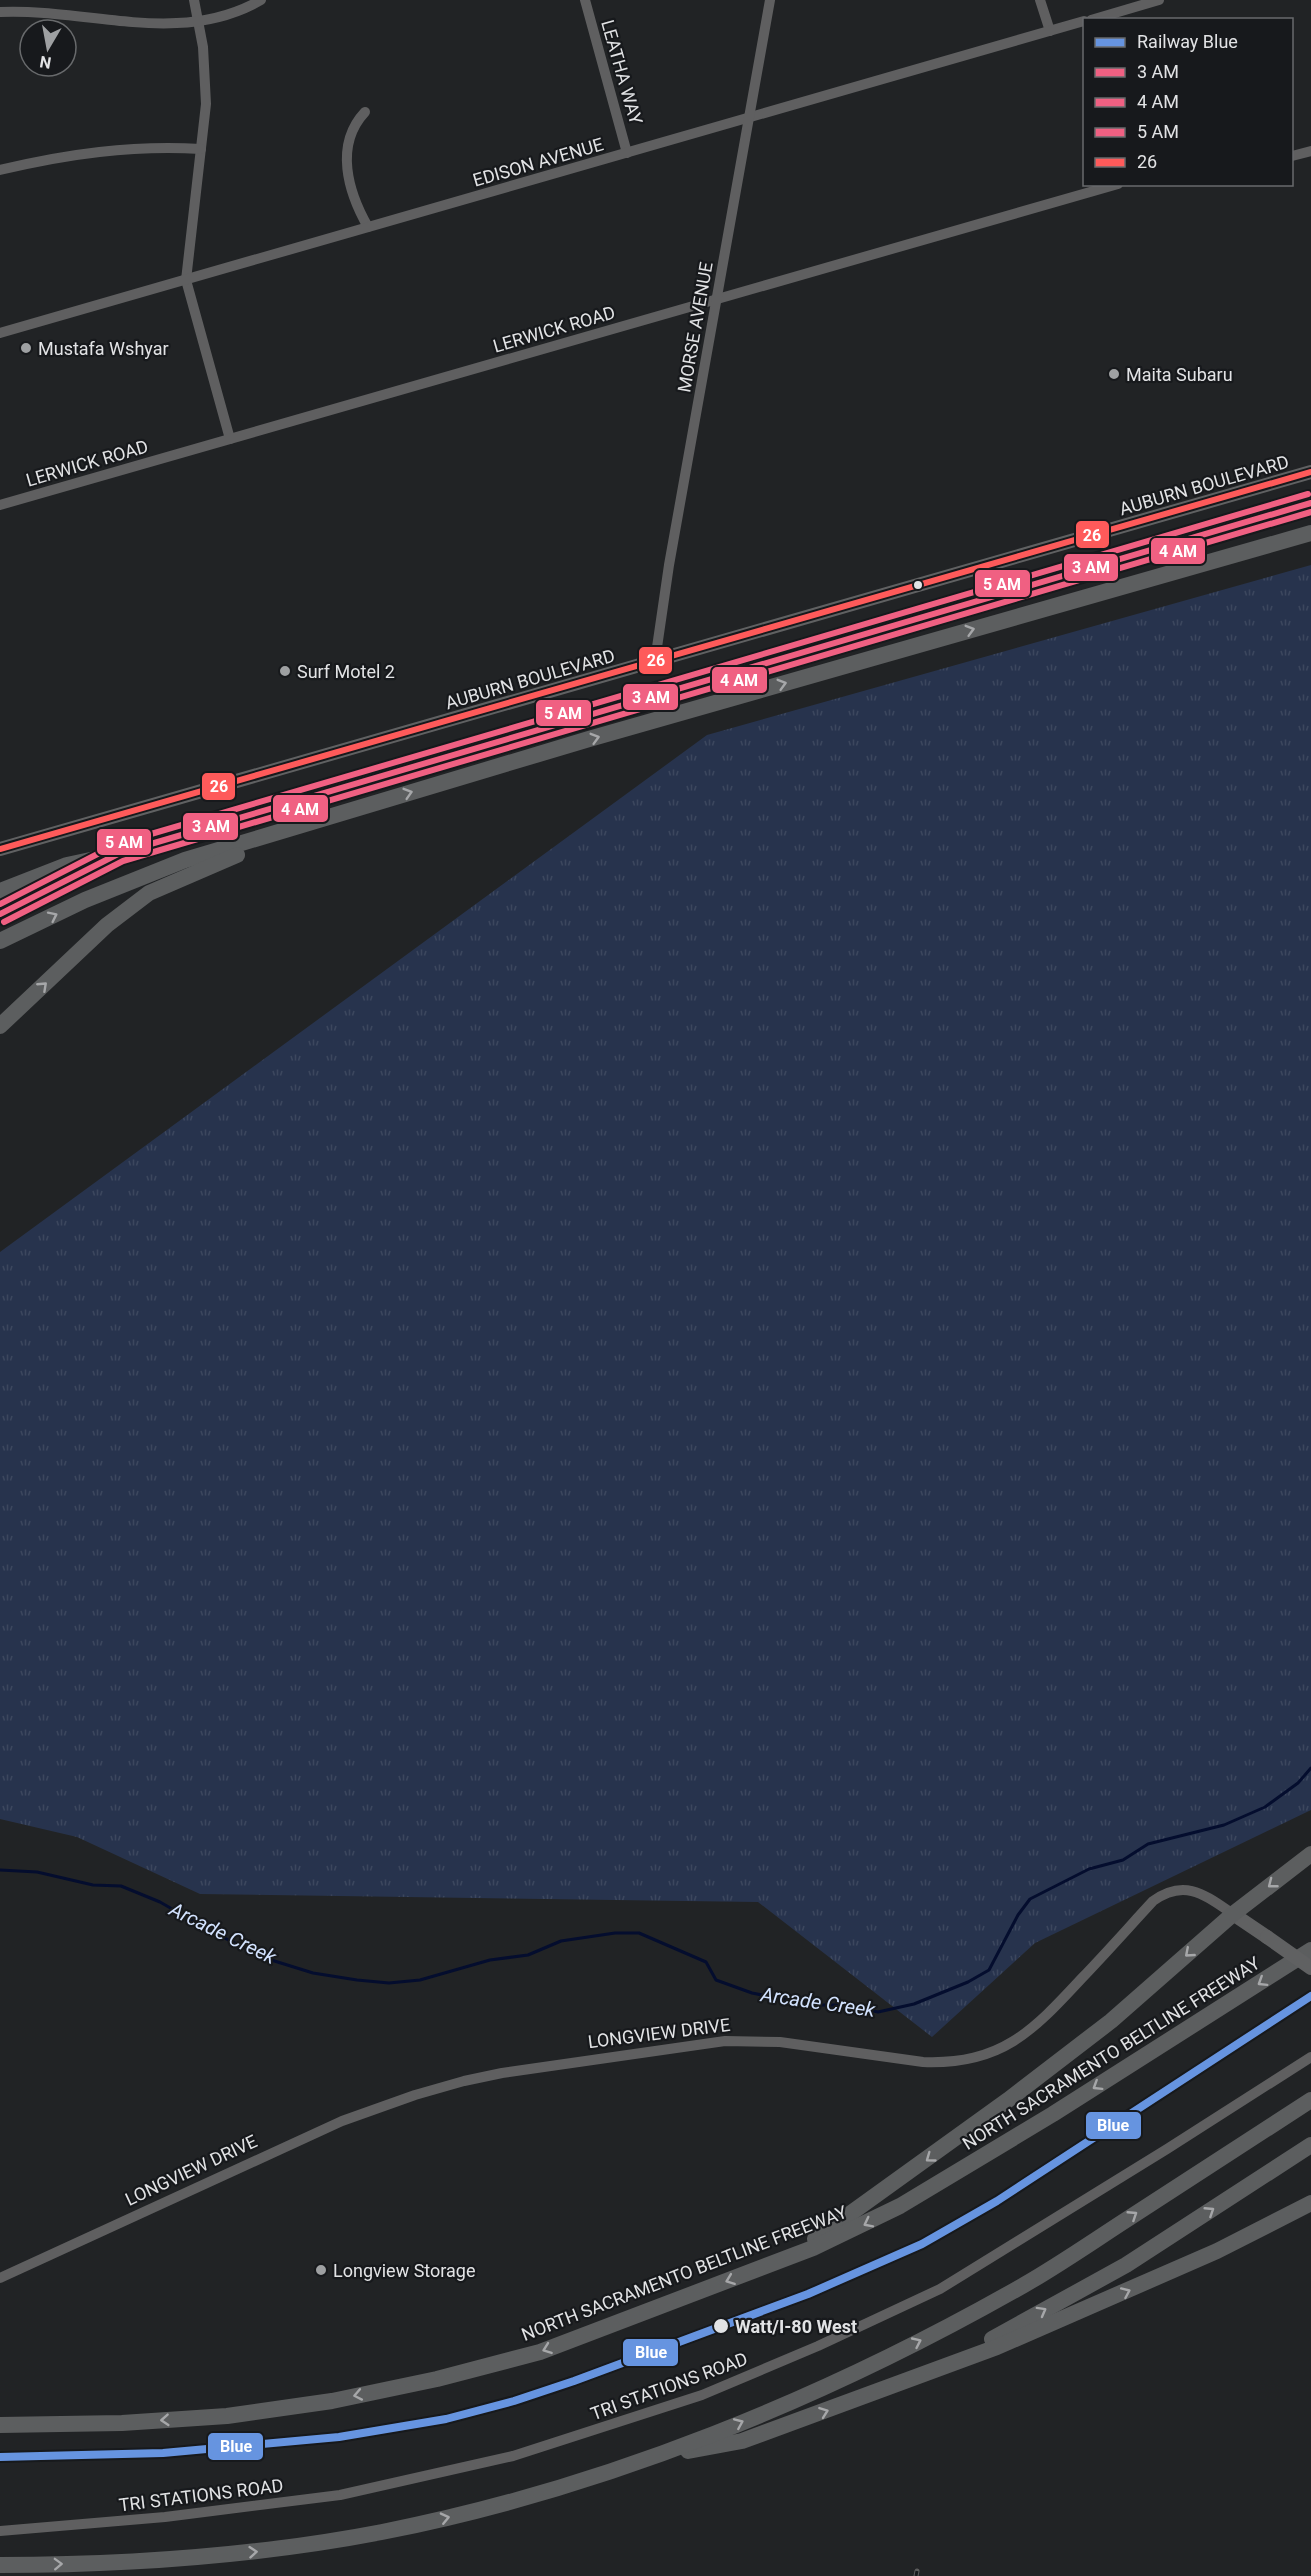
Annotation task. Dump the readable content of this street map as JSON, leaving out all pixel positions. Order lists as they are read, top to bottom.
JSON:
{
  "streets": {
    "highway": ["NORTH SACRAMENTO BELTLINE FREEWAY"],
    "main road": ["AUBURN BOULEVARD", "LONGVIEW DRIVE"],
    "street": [
      "LEATHA WAY",
      "EDISON AVENUE",
      "MORSE AVENUE",
      "LERWICK ROAD",
      "TRI STATIONS ROAD"
    ]
  },
  "crossings": [
    ["LEATHA WAY", "EDISON AVENUE"],
    ["EDISON AVENUE", "MORSE AVENUE"],
    ["MORSE AVENUE", "LERWICK ROAD"],
    ["MORSE AVENUE", "AUBURN BOULEVARD"]
  ],
  "water": ["Arcade Creek"],
  "places": [
    "Mustafa Wshyar",
    "Maita Subaru",
    "Surf Motel 2",
    "Longview Storage",
    "Watt/I-80 West"
  ],
  "lines": ["transit line 26", "rail line Blue"],
  "legend": [
    "Railway Blue",
    "3 AM",
    "4 AM",
    "5 AM",
    "26"
  ],
  "north": "bottom"
}
